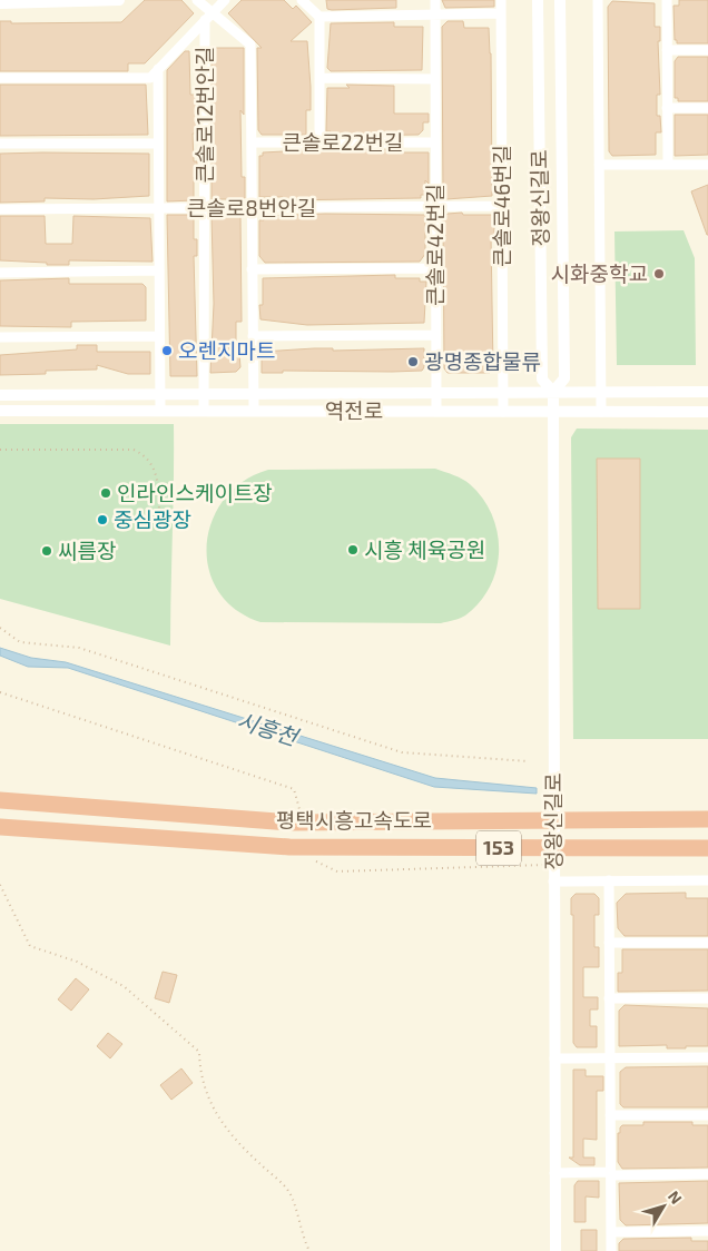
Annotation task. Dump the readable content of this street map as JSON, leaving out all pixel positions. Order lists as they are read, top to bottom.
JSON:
{
  "streets": {
    "highway": ["평택시흥고속도로", "153"],
    "street": [
      "큰솔로12번안길",
      "큰솔로22번길",
      "정왕신길로",
      "큰솔로46번길",
      "큰솔로8번안길",
      "큰솔로42번길",
      "역전로"
    ]
  },
  "crossings": [
    ["큰솔로12번안길", "큰솔로22번길"],
    ["큰솔로12번안길", "큰솔로8번안길"],
    ["큰솔로12번안길", "역전로"],
    ["큰솔로22번길", "큰솔로8번안길"],
    ["큰솔로22번길", "큰솔로42번길"],
    ["큰솔로22번길", "역전로"],
    ["정왕신길로", "역전로"],
    ["큰솔로46번길", "큰솔로8번안길"],
    ["큰솔로46번길", "역전로"],
    ["큰솔로8번안길", "큰솔로42번길"],
    ["큰솔로42번길", "역전로"]
  ],
  "water": ["시흥천"],
  "places": [
    "시화중학교",
    "오렌지마트",
    "광명종합물류",
    "인라인스케이트장",
    "중심광장",
    "시흥 체육공원",
    "씨름장"
  ],
  "north": "top right"
}
